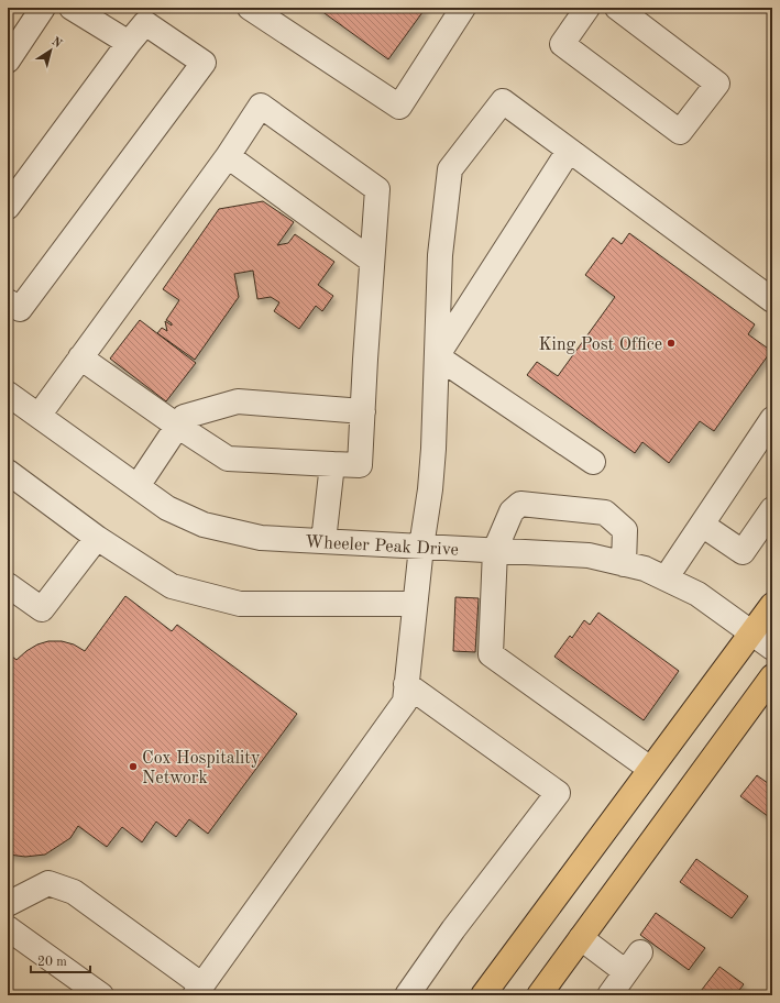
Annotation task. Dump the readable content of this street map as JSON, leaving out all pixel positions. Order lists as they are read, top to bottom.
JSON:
{
  "streets": {
    "street": ["Wheeler Peak Drive"]
  },
  "places": ["King Post Office", "Cox Hospitality Network"],
  "scale_bar": "20 m",
  "north": "top right"
}
